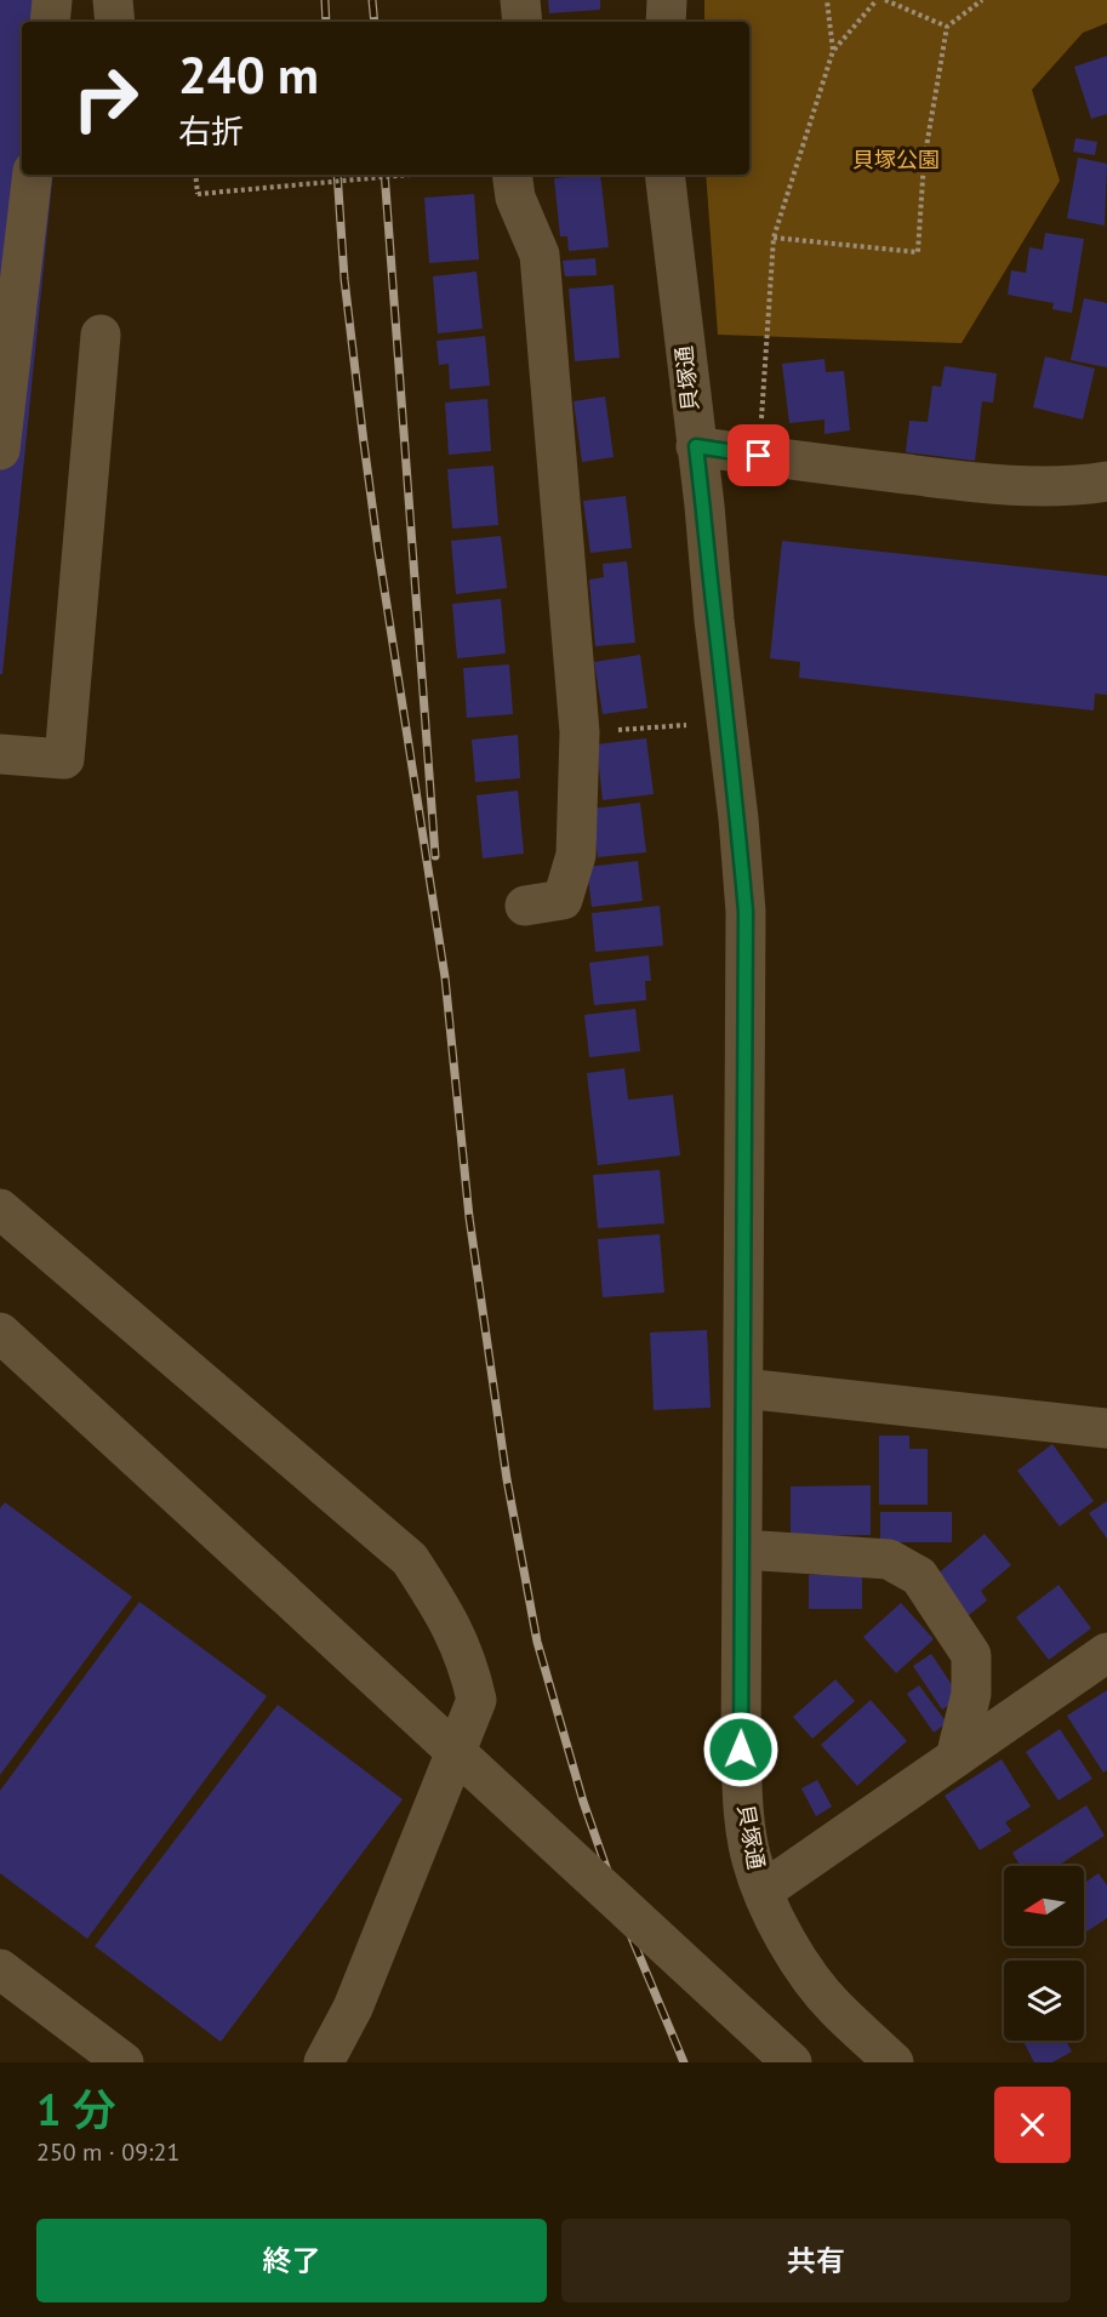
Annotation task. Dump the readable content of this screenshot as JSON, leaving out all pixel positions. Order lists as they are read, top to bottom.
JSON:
{
  "streets": {
    "street": ["貝塚通"]
  },
  "parks": ["貝塚公園"],
  "north": "left",
  "page": {
    "turn": ["240 m", "右折"],
    "heading": ["1 分", "250 m · 09:21"],
    "buttons": ["終了", "共有"]
  }
}
